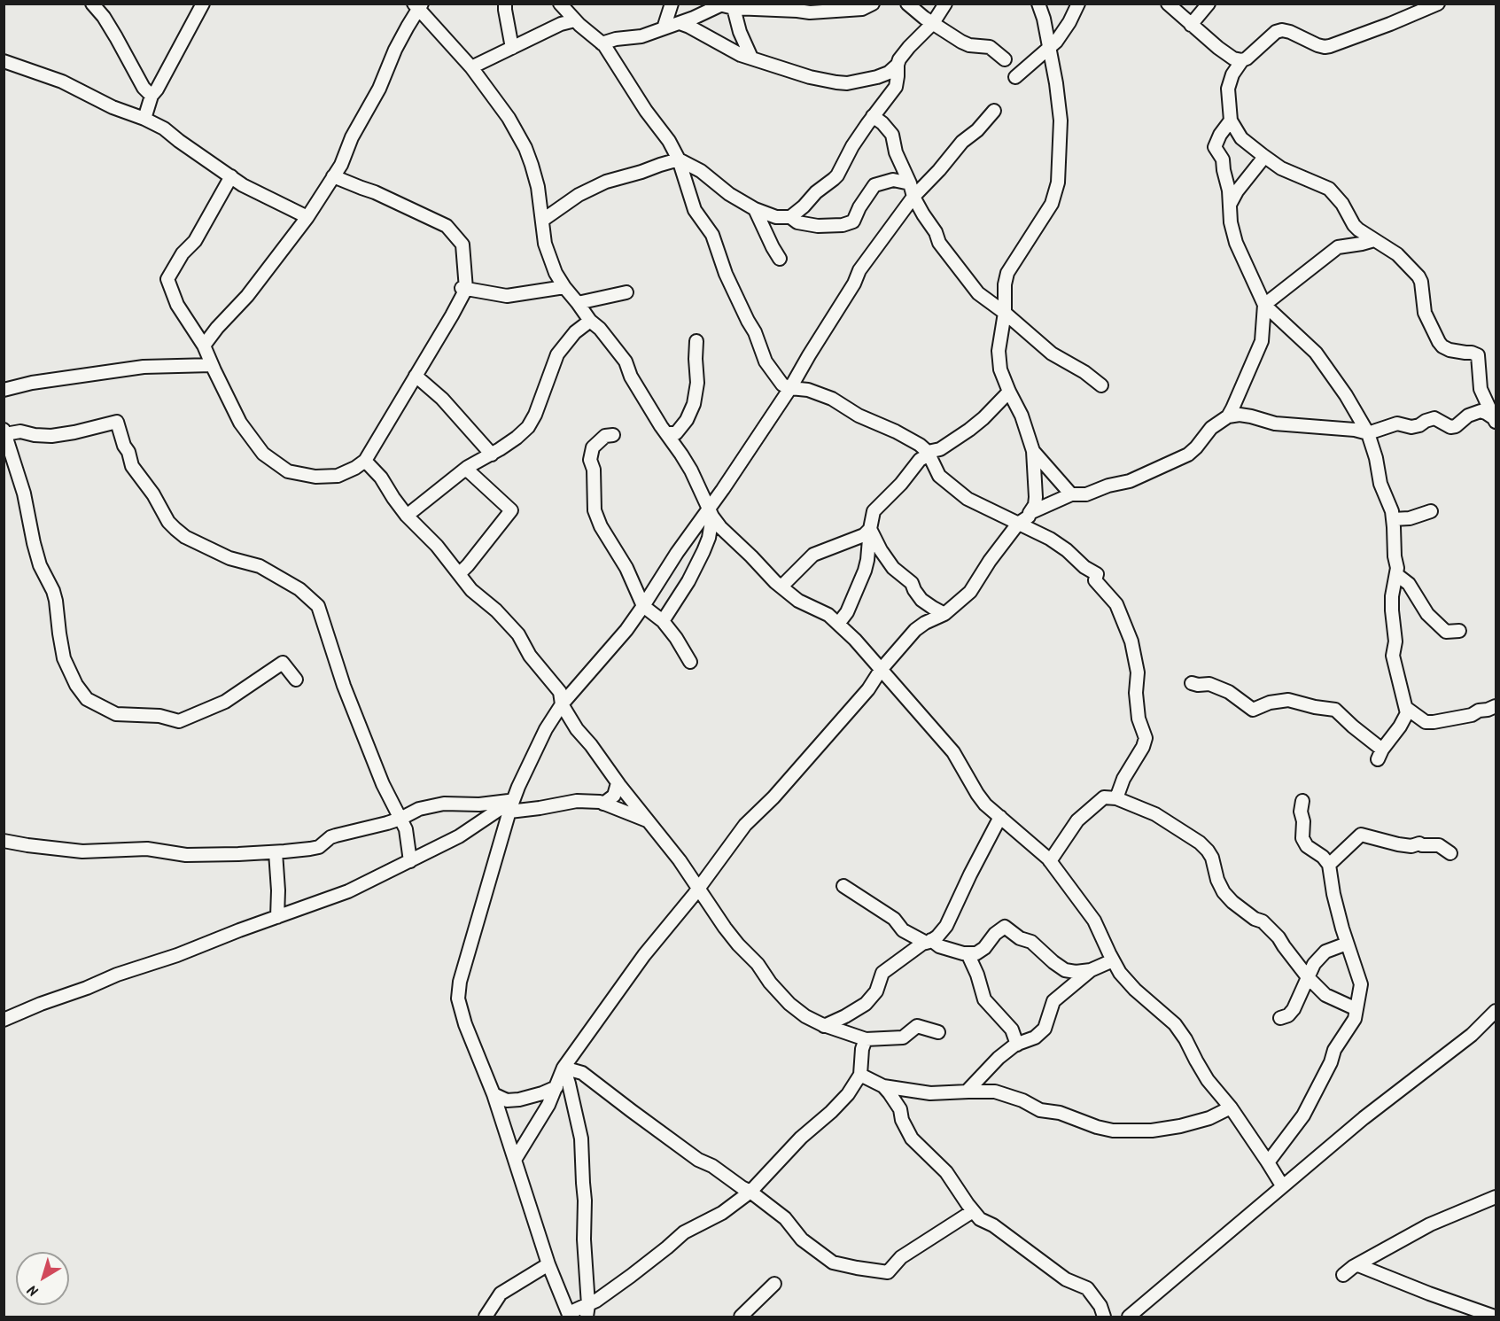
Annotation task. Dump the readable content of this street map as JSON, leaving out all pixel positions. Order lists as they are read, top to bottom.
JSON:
{
  "north": "bottom left"
}
